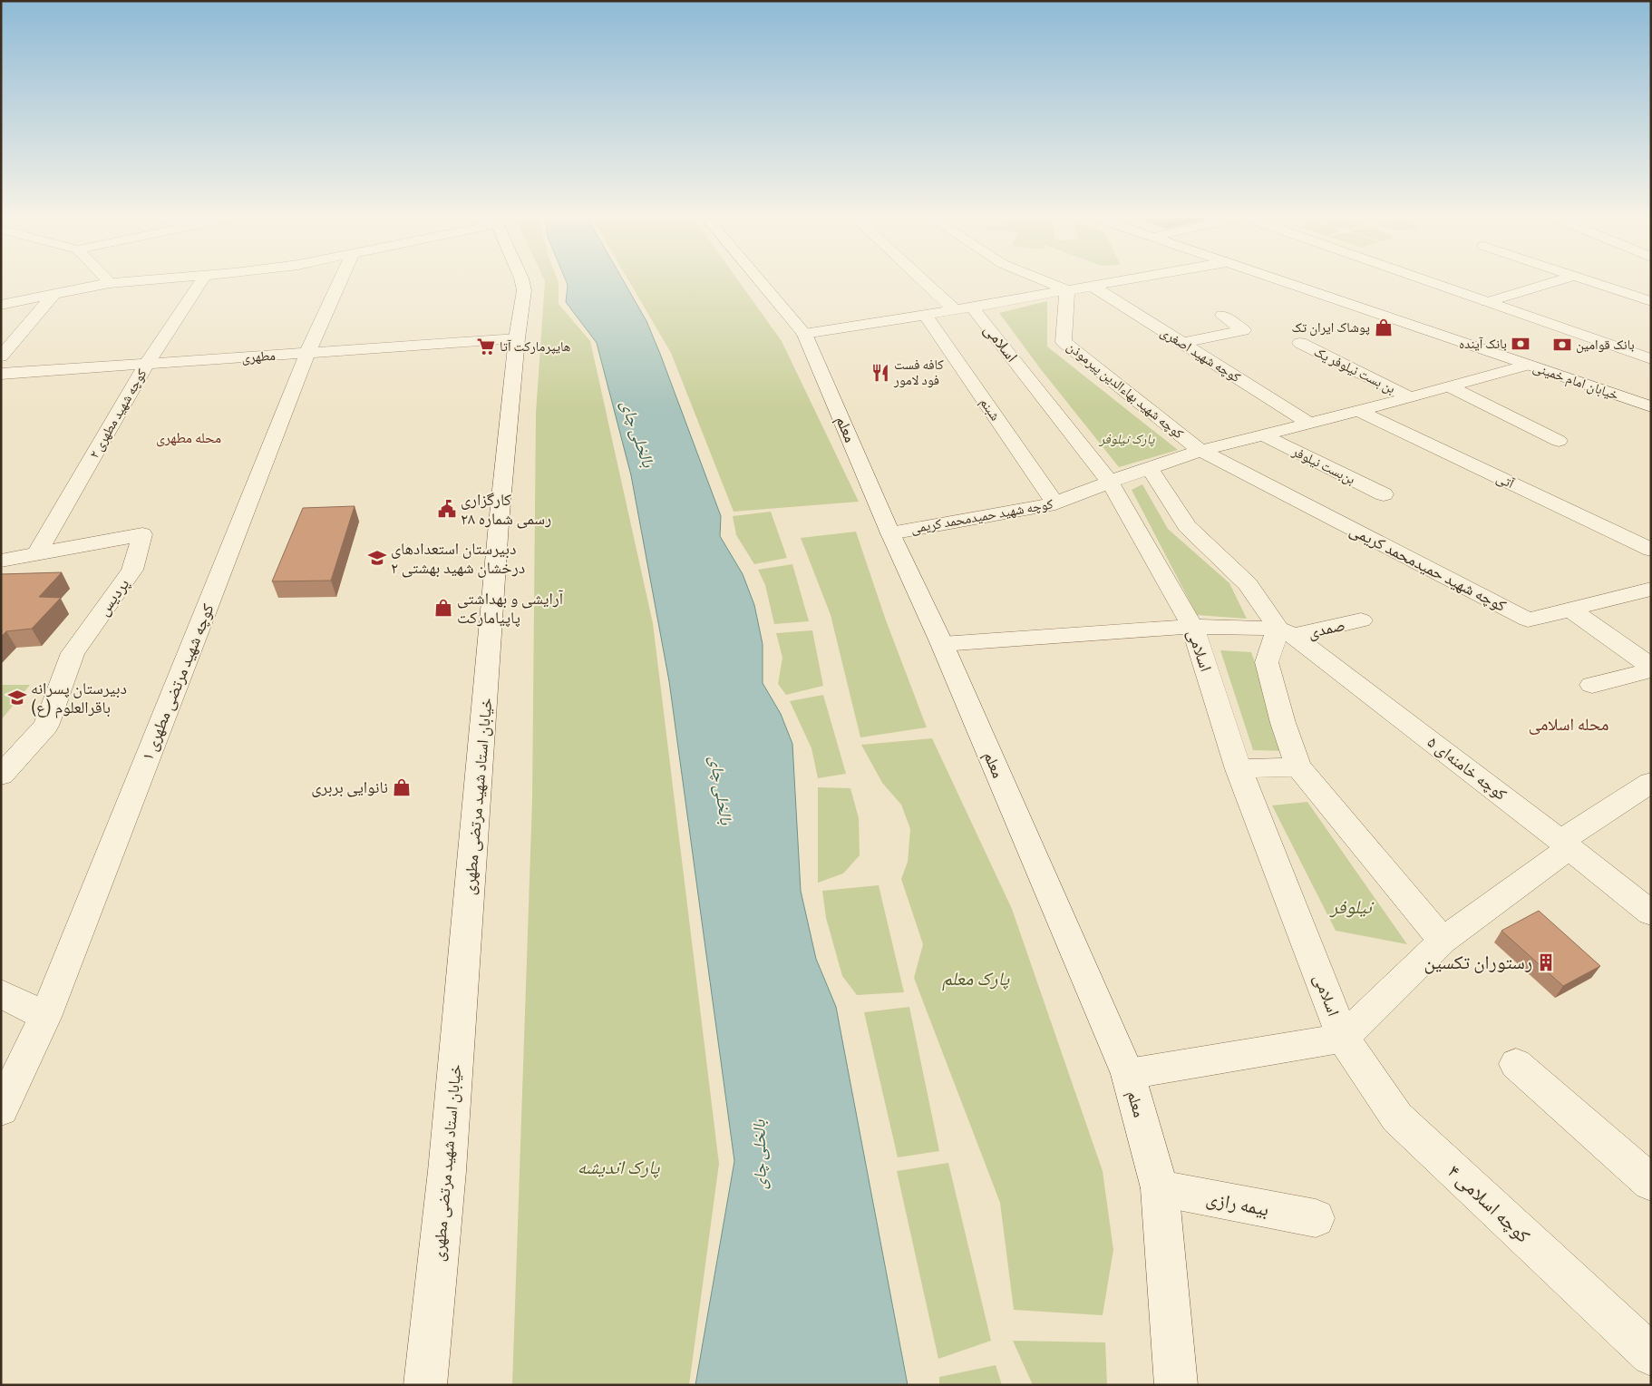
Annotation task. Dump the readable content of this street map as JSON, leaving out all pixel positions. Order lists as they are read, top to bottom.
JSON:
{
  "streets": {
    "street": [
      "اسلامی",
      "کوچه شهید اصغری",
      "مطهری",
      "بن بست نیلوفر یک",
      "خیابان امام خمینی",
      "کوچه شهید بهاءالدین پیرموذن",
      "شبنم",
      "کوچه شهید مطهری ۲",
      "معلم",
      "بن‌بست نیلوفر",
      "آتی",
      "کوچه شهید حمیدمحمد کریمی",
      "پردیس",
      "صمدی",
      "کوچه شهید مرتضی مطهری ۱",
      "کوچه خامنه‌ای ۵",
      "خیابان استاد شهید مرتضی مطهری",
      "بیمه رازی",
      "کوچه اسلامی ۴"
    ]
  },
  "crossings": [
    ["اسلامی", "کوچه شهید حمیدمحمد کریمی"],
    ["اسلامی", "صمدی"],
    ["اسلامی", "کوچه اسلامی ۴"],
    ["کوچه شهید اصغری", "کوچه شهید حمیدمحمد کریمی"],
    ["مطهری", "کوچه شهید مطهری ۲"],
    ["مطهری", "کوچه شهید مرتضی مطهری ۱"],
    ["مطهری", "خیابان استاد شهید مرتضی مطهری"],
    ["بن بست نیلوفر یک", "کوچه شهید حمیدمحمد کریمی"],
    ["خیابان امام خمینی", "کوچه شهید حمیدمحمد کریمی"],
    ["کوچه شهید بهاءالدین پیرموذن", "کوچه شهید حمیدمحمد کریمی"],
    ["شبنم", "کوچه شهید حمیدمحمد کریمی"],
    ["کوچه شهید مطهری ۲", "پردیس"],
    ["معلم", "کوچه شهید حمیدمحمد کریمی"],
    ["معلم", "صمدی"],
    ["معلم", "بیمه رازی"],
    ["بن‌بست نیلوفر", "کوچه شهید حمیدمحمد کریمی"],
    ["آتی", "کوچه شهید حمیدمحمد کریمی"],
    ["کوچه شهید حمیدمحمد کریمی", "کوچه خامنه‌ای ۵"],
    ["صمدی", "کوچه خامنه‌ای ۵"]
  ],
  "districts": ["محله مطهری", "محله اسلامی"],
  "water": ["بالخلی چای"],
  "parks": [
    "پارک نیلوفر",
    "نیلوفر",
    "پارک معلم",
    "پارک اندیشه"
  ],
  "places": {
    "shop": ["پوشاک ایران تک", "آرایشی و بهداشتی پاپیامارکت", "نانوایی بربری"],
    "bank": ["بانک آینده", "بانک قوامین"],
    "supermarket": ["هایپرمارکت آتا"],
    "restaurant": ["کافه فست فود لامور"],
    "public building": ["کارگزاری رسمی شماره ۲۸"],
    "school or university": ["دبیرستان استعدادهای درخشان شهید بهشتی ۲", "دبیرستان پسرانه باقرالعلوم (ع)"],
    "building": ["رستوران تکسین"]
  }
}
